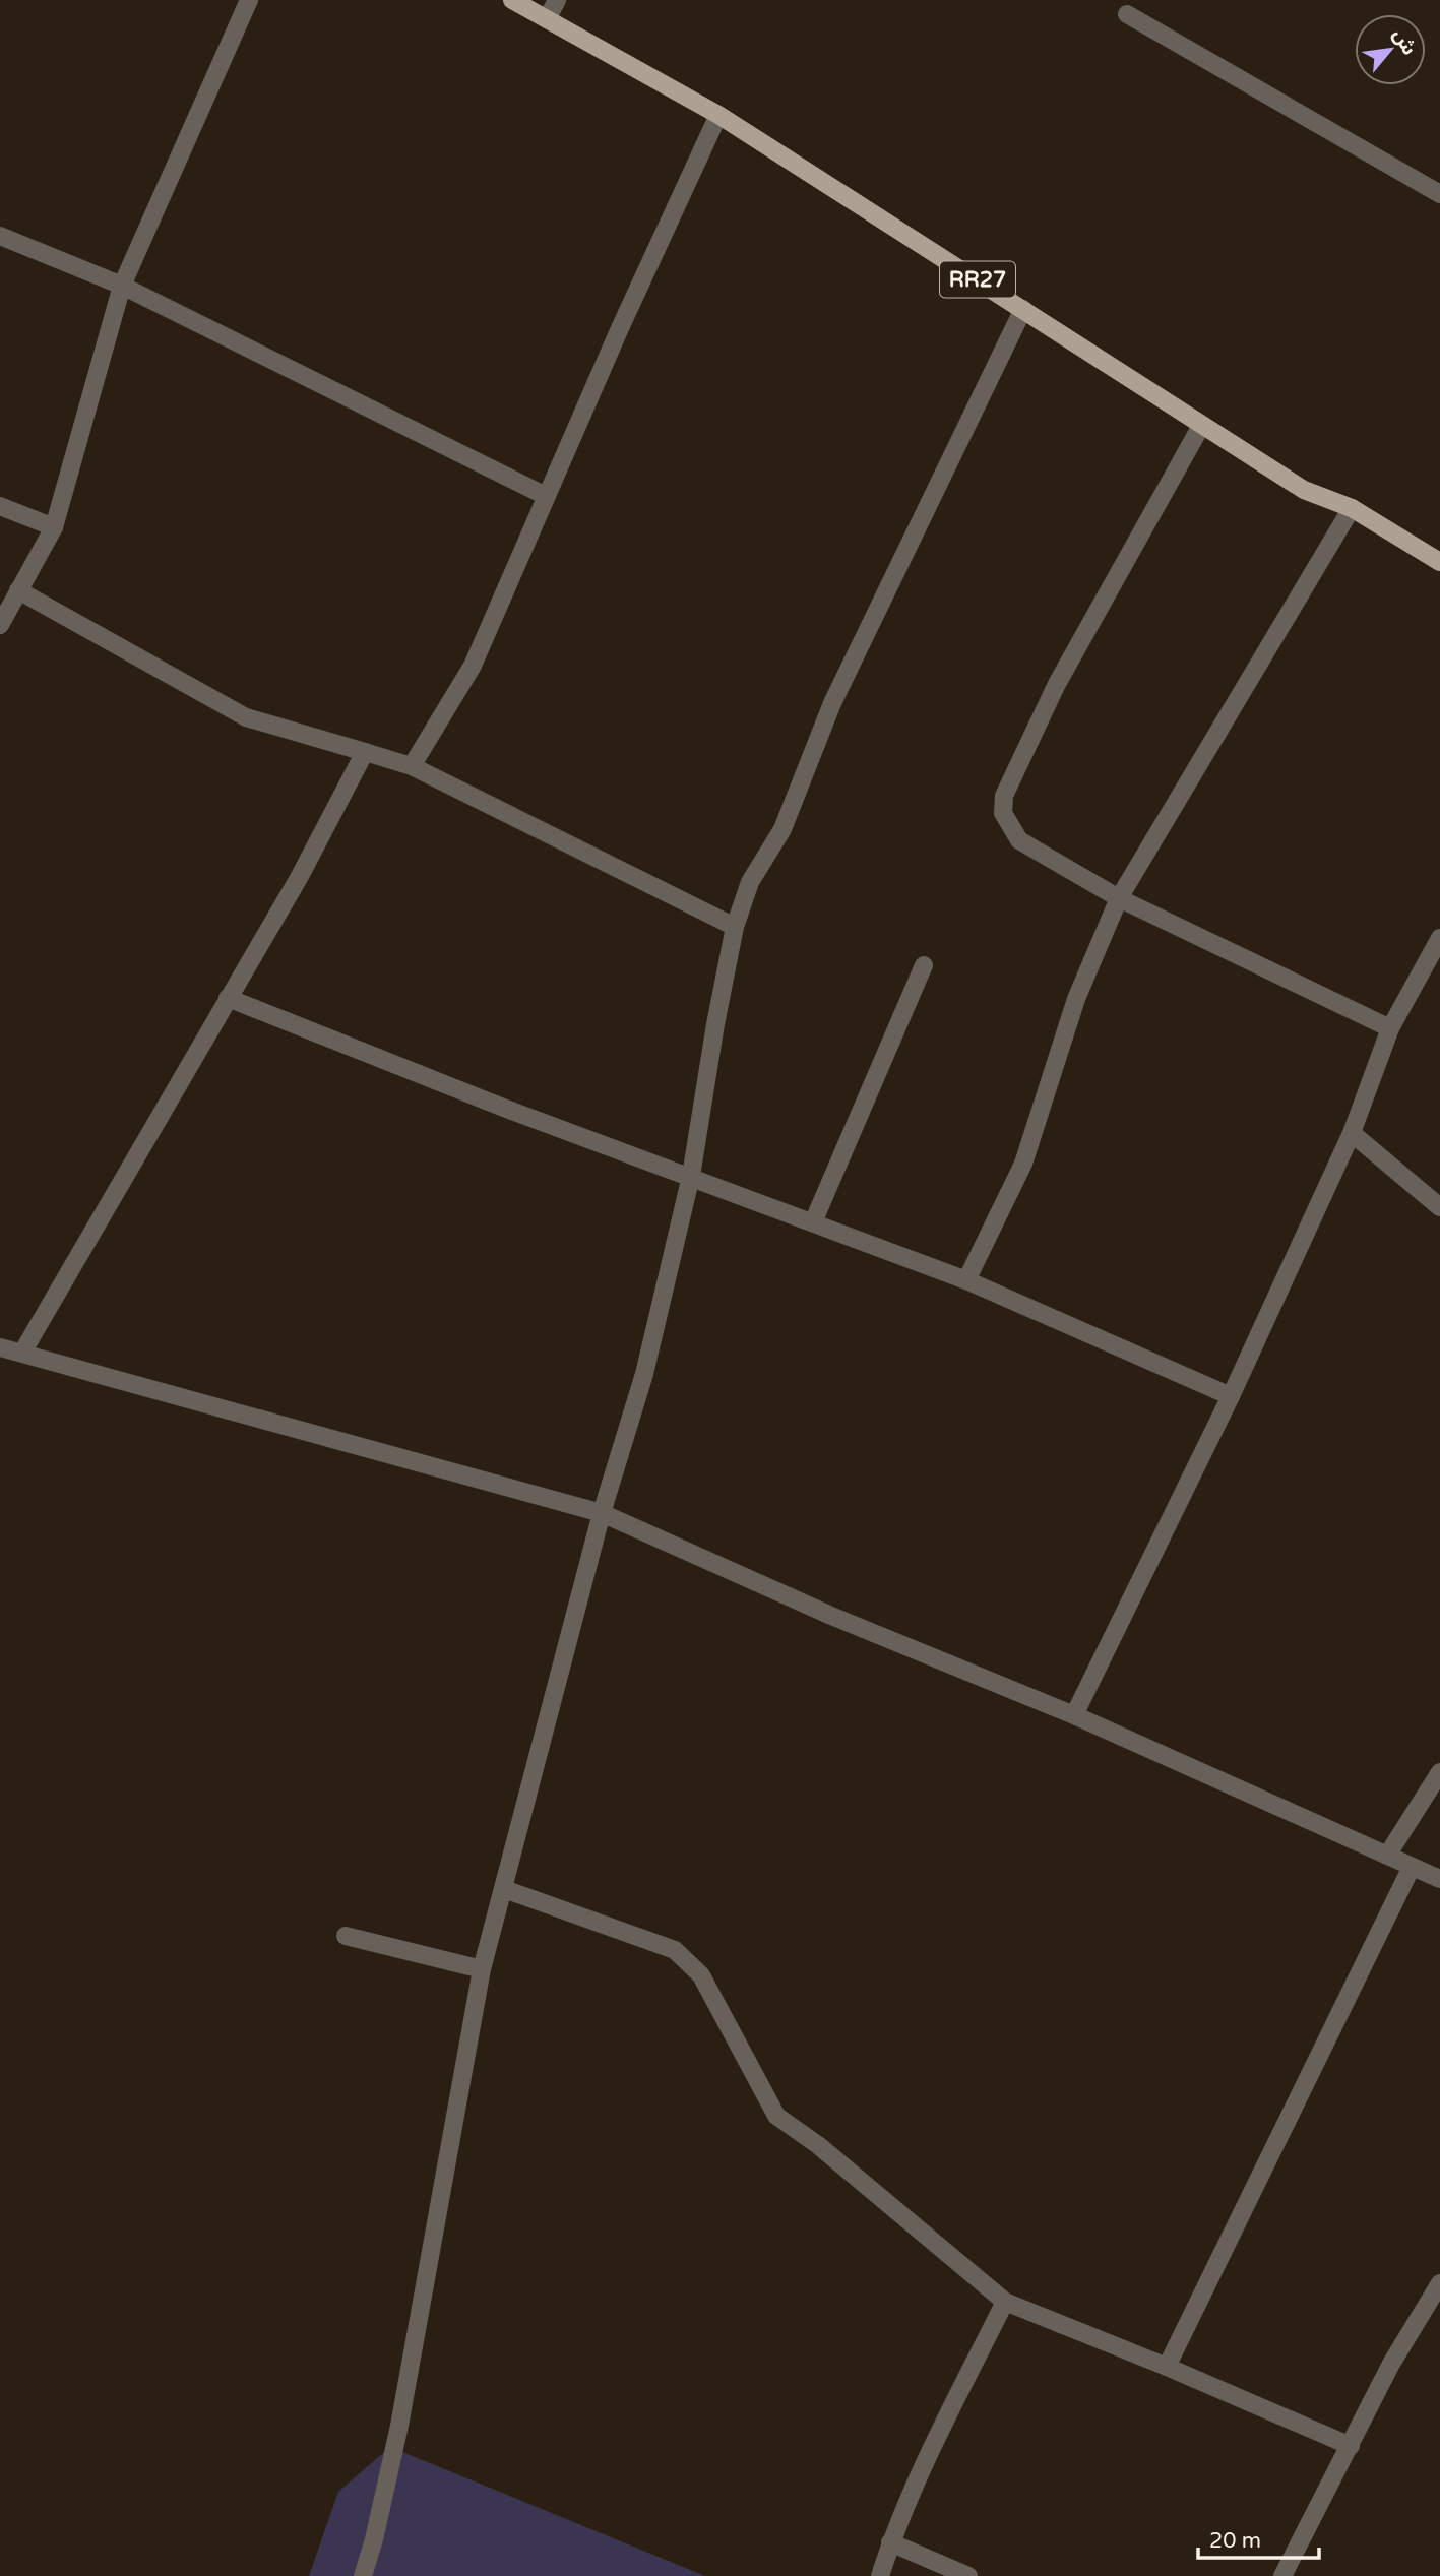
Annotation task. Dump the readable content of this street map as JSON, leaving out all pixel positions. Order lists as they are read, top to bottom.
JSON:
{
  "streets": {
    "main road": ["RR27"]
  },
  "scale_bar": "20 m",
  "north": "top right"
}
